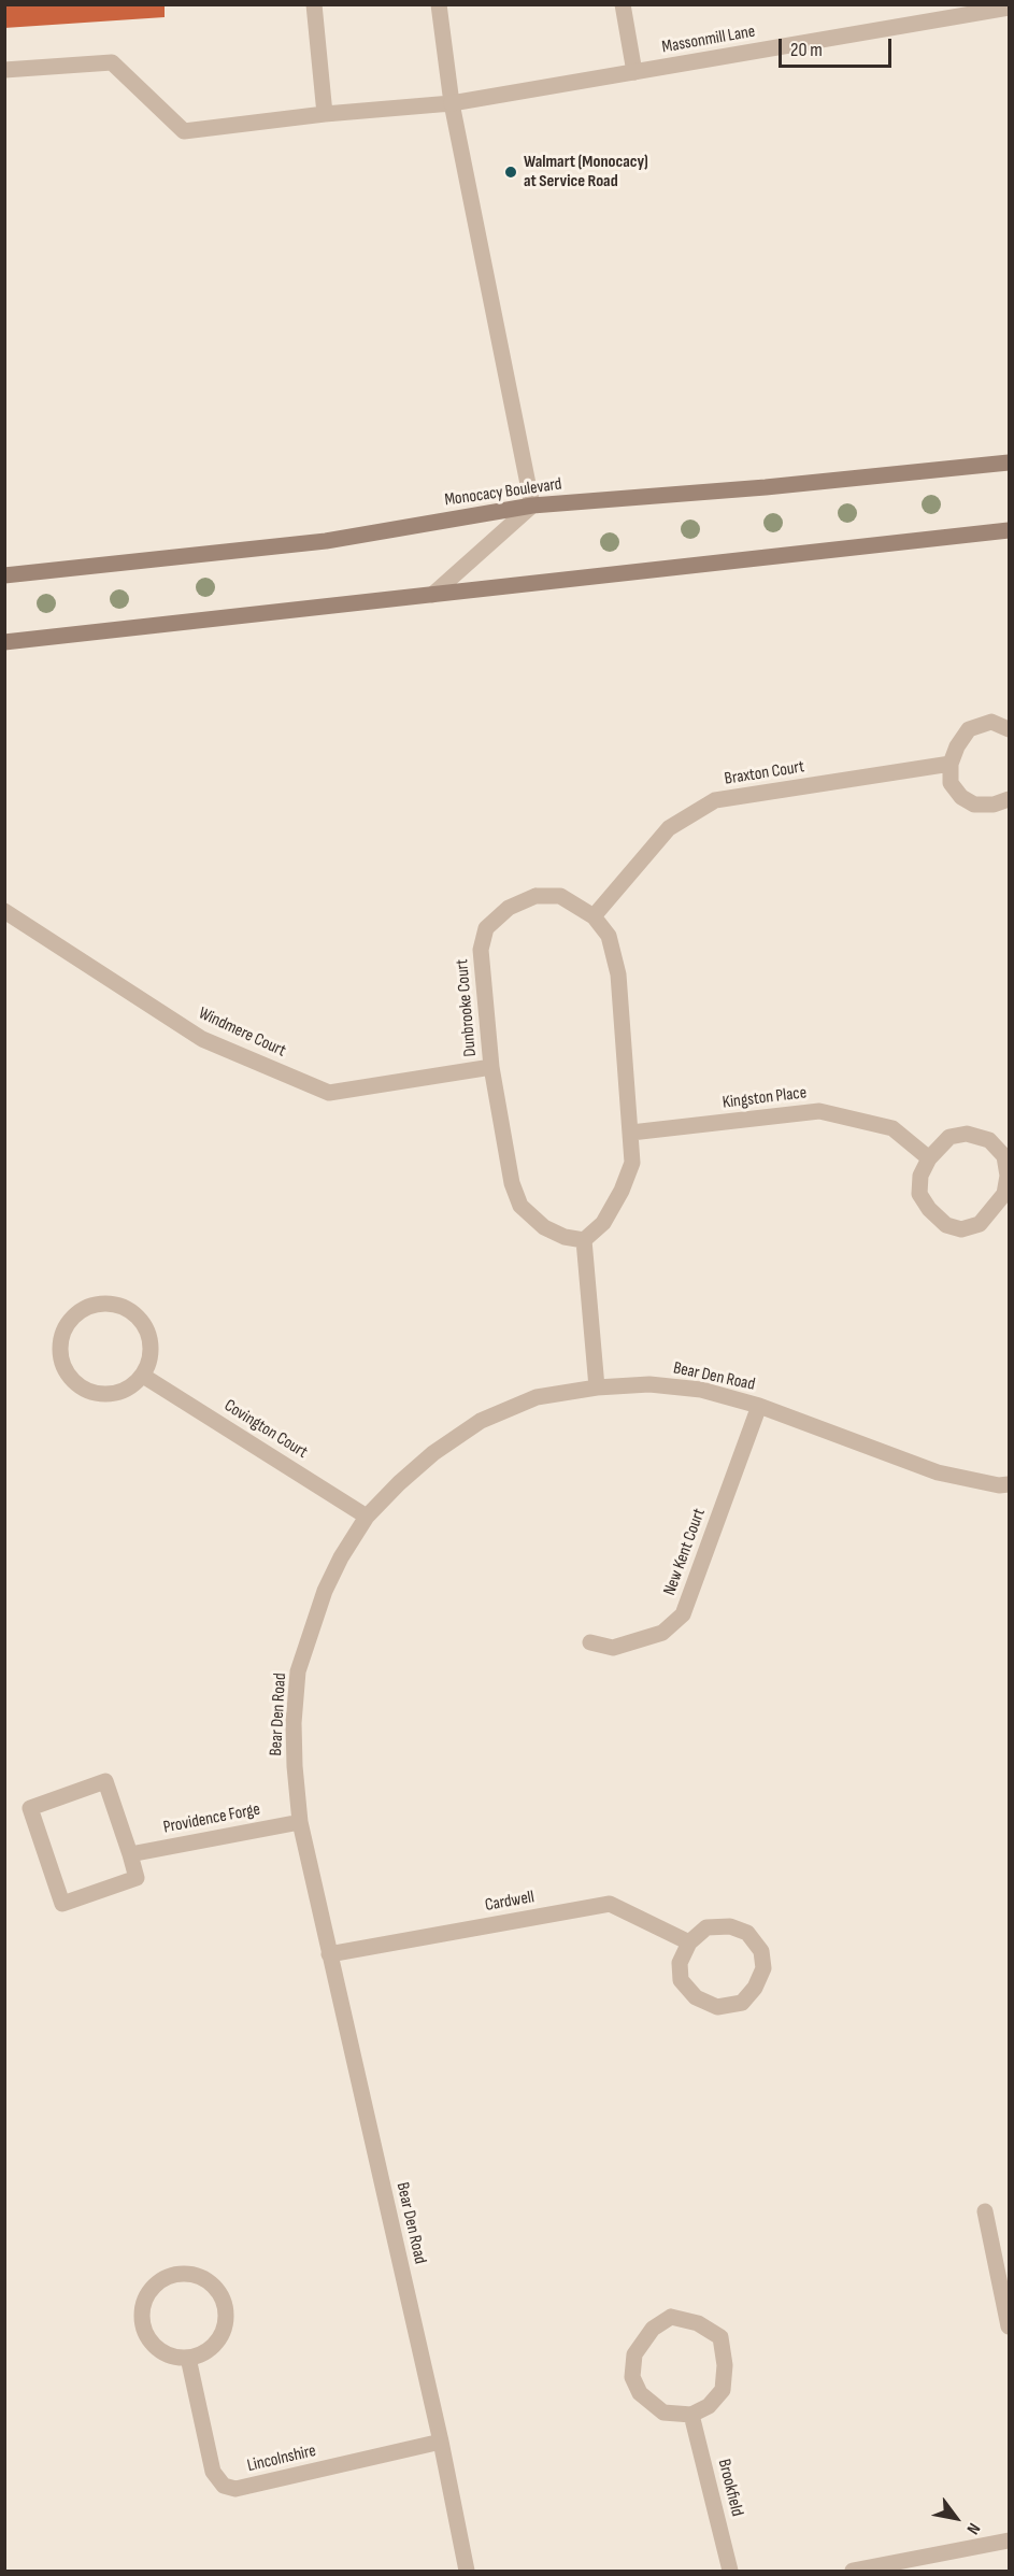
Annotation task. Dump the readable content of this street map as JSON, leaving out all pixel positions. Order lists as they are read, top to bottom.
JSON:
{
  "streets": {
    "main road": ["Monocacy Boulevard"],
    "street": [
      "Massonmill Lane",
      "Braxton Court",
      "Dunbrooke Court",
      "Windmere Court",
      "Kingston Place",
      "Bear Den Road",
      "Covington Court",
      "New Kent Court",
      "Providence Forge",
      "Cardwell",
      "Lincolnshire",
      "Brookfield"
    ]
  },
  "crossings": [
    ["Braxton Court", "Dunbrooke Court"],
    ["Dunbrooke Court", "Windmere Court"],
    ["Dunbrooke Court", "Kingston Place"],
    ["Bear Den Road", "Covington Court"],
    ["Bear Den Road", "New Kent Court"],
    ["Bear Den Road", "Providence Forge"],
    ["Bear Den Road", "Cardwell"],
    ["Bear Den Road", "Lincolnshire"]
  ],
  "places": ["Walmart (Monocacy) at Service Road"],
  "scale_bar": "20 m",
  "north": "bottom right"
}
